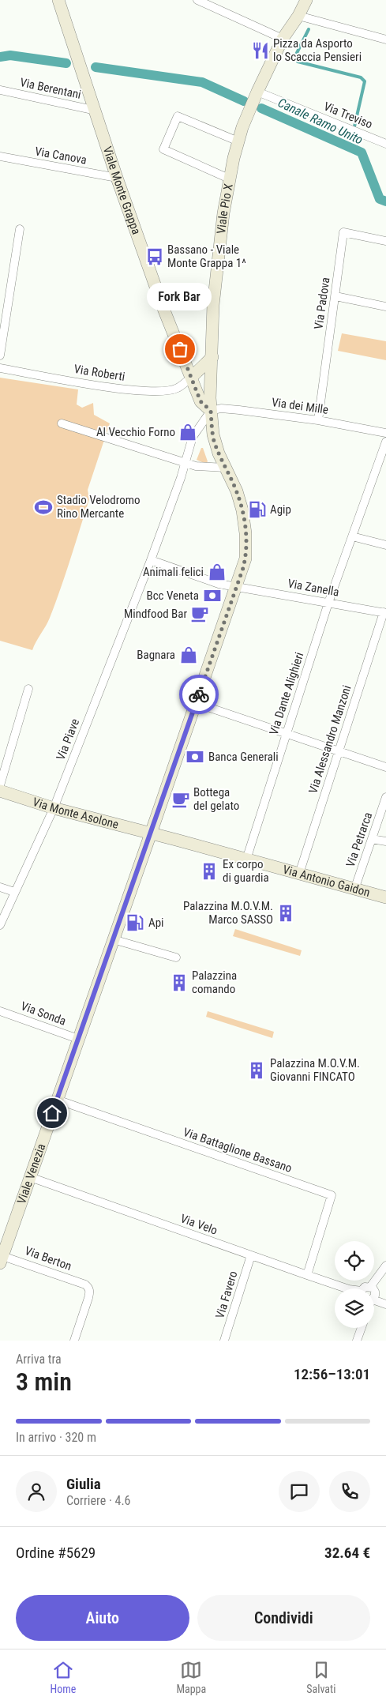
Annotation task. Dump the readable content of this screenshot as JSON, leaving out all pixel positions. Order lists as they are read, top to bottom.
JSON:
{
  "streets": {
    "main road": [
      "Viale Monte Grappa",
      "Viale Pio X",
      "Via Monte Asolone",
      "Via Antonio Gaidon",
      "Viale Venezia"
    ],
    "street": [
      "Via Berentani",
      "Via Treviso",
      "Via Canova",
      "Via Padova",
      "Via Roberti",
      "Via dei Mille",
      "Via Zanella",
      "Via Dante Alighieri",
      "Via Piave",
      "Via Alessandro Manzoni",
      "Via Petrarca",
      "Via Sonda",
      "Via Battaglione Bassano",
      "Via Velo",
      "Via Berton",
      "Via Favero"
    ]
  },
  "crossings": [
    ["Via Berentani", "Viale Monte Grappa"],
    ["Via Treviso", "Viale Pio X"],
    ["Via Canova", "Viale Monte Grappa"],
    ["Viale Monte Grappa", "Viale Pio X"],
    ["Viale Monte Grappa", "Via Roberti"],
    ["Viale Monte Grappa", "Via dei Mille"],
    ["Viale Monte Grappa", "Via Piave"],
    ["Viale Pio X", "Via dei Mille"],
    ["Viale Pio X", "Via Piave"],
    ["Viale Pio X", "Viale Venezia"],
    ["Via Padova", "Via dei Mille"],
    ["Via dei Mille", "Via Piave"],
    ["Via Zanella", "Via Dante Alighieri"],
    ["Via Zanella", "Via Alessandro Manzoni"],
    ["Via Zanella", "Viale Venezia"],
    ["Via Dante Alighieri", "Via Antonio Gaidon"],
    ["Via Piave", "Via Monte Asolone"],
    ["Via Alessandro Manzoni", "Via Antonio Gaidon"],
    ["Via Monte Asolone", "Via Antonio Gaidon"],
    ["Via Monte Asolone", "Viale Venezia"],
    ["Via Petrarca", "Via Antonio Gaidon"],
    ["Via Antonio Gaidon", "Viale Venezia"],
    ["Via Sonda", "Viale Venezia"],
    ["Via Battaglione Bassano", "Viale Venezia"],
    ["Via Battaglione Bassano", "Via Velo"],
    ["Viale Venezia", "Via Velo"],
    ["Viale Venezia", "Via Berton"],
    ["Via Velo", "Via Favero"]
  ],
  "water": ["Canale Ramo Unito"],
  "places": {
    "restaurant": ["Pizza da Asporto lo Scaccia Pensieri"],
    "bus stop": ["Bassano - Viale Monte Grappa 1^"],
    "other": ["Fork Bar"],
    "shop": ["Al Vecchio Forno", "Animali felici", "Bagnara"],
    "sports": ["Stadio Velodromo Rino Mercante"],
    "fuel station": ["Agip", "Api"],
    "bank": ["Bcc Veneta", "Banca Generali"],
    "cafe": ["Mindfood Bar", "Bottega del gelato"],
    "building": [
      "Ex corpo di guardia",
      "Palazzina M.O.V.M. Marco SASSO",
      "Palazzina comando",
      "Palazzina M.O.V.M. Giovanni FINCATO"
    ]
  },
  "page": {
    "bubble": "Fork Bar",
    "heading": ["3 min", "Arriva tra", "12:56–13:01"],
    "panel": [
      "Giulia",
      "Corriere · 4.6",
      "Ordine #5629",
      "32.64 €"
    ],
    "bar": "In arrivo · 320 m",
    "buttons": ["Aiuto", "Condividi"],
    "tabs": ["Home", "Mappa", "Salvati"]
  }
}
